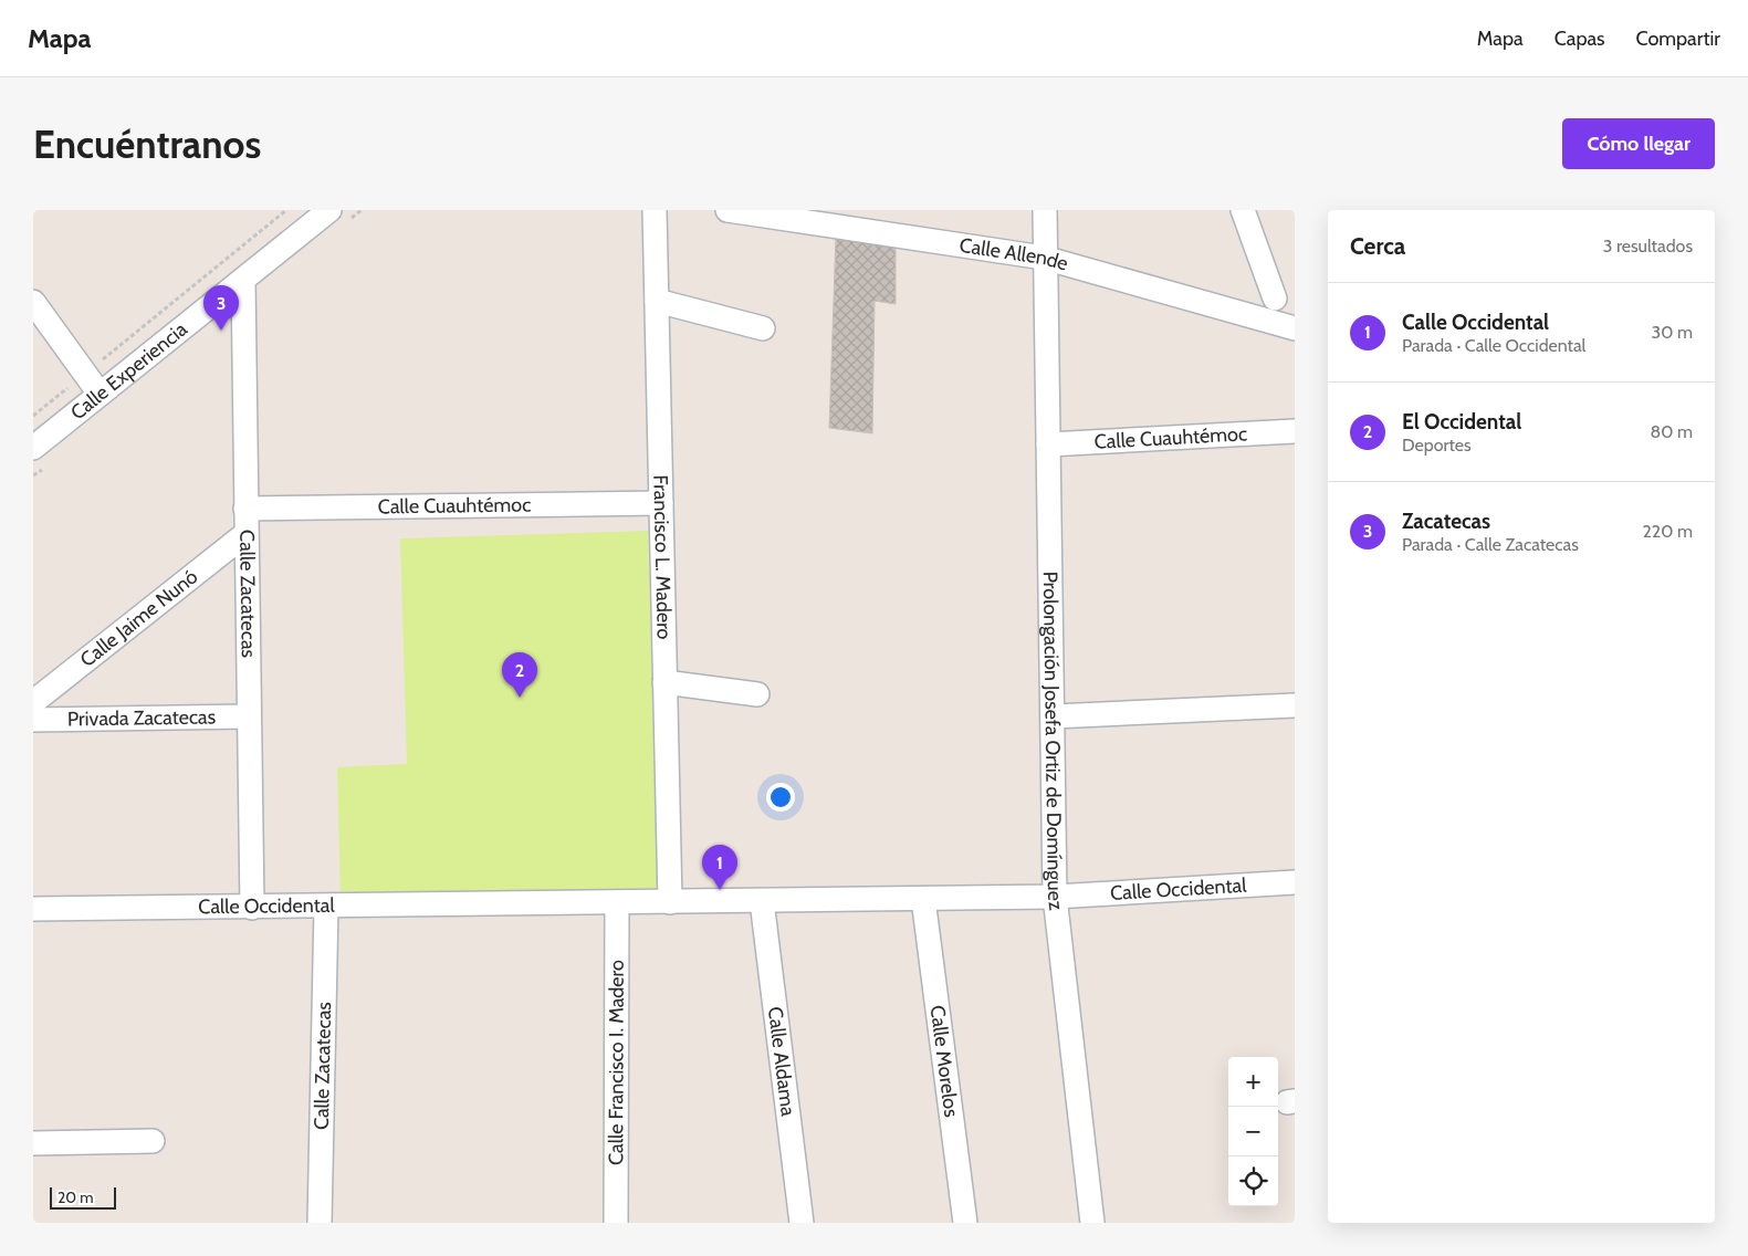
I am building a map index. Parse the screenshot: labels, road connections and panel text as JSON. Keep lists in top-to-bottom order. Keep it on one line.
{"streets":{"street":["Calle Allende","Calle Experiencia","Calle Cuauhtémoc","Francisco L. Madero","Calle Zacatecas","Calle Jaime Nunó","Privada Zacatecas","Prolongación Josefa Ortiz de Domínguez","Calle Occidental","Calle Morelos","Calle Francisco I. Madero","Calle Aldama"]},"crossings":[["Calle Allende","Prolongación Josefa Ortiz de Domínguez"],["Calle Experiencia","Calle Zacatecas"],["Calle Cuauhtémoc","Francisco L. Madero"],["Calle Cuauhtémoc","Calle Zacatecas"],["Calle Cuauhtémoc","Prolongación Josefa Ortiz de Domínguez"],["Francisco L. Madero","Calle Occidental"],["Calle Zacatecas","Calle Jaime Nunó"],["Calle Zacatecas","Privada Zacatecas"],["Calle Zacatecas","Calle Occidental"],["Prolongación Josefa Ortiz de Domínguez","Calle Occidental"],["Calle Occidental","Calle Morelos"],["Calle Occidental","Calle Francisco I. Madero"],["Calle Occidental","Calle Aldama"]],"scale_bar":"20 m","page":{"header":"Mapa","nav":["Mapa","Capas","Compartir"],"buttons":"Cómo llegar","title":"Encuéntranos","heading":["Cerca","3 resultados"],"list":[{"mark":"1","name":"Calle Occidental","note":"Parada · Calle Occidental","value":"30 m"},{"mark":"2","name":"El Occidental","note":"Deportes","value":"80 m"},{"mark":"3","name":"Zacatecas","note":"Parada · Calle Zacatecas","value":"220 m"}],"pins":["3","2","1"],"map_buttons":["+","−"],"scale":"20 m"}}
